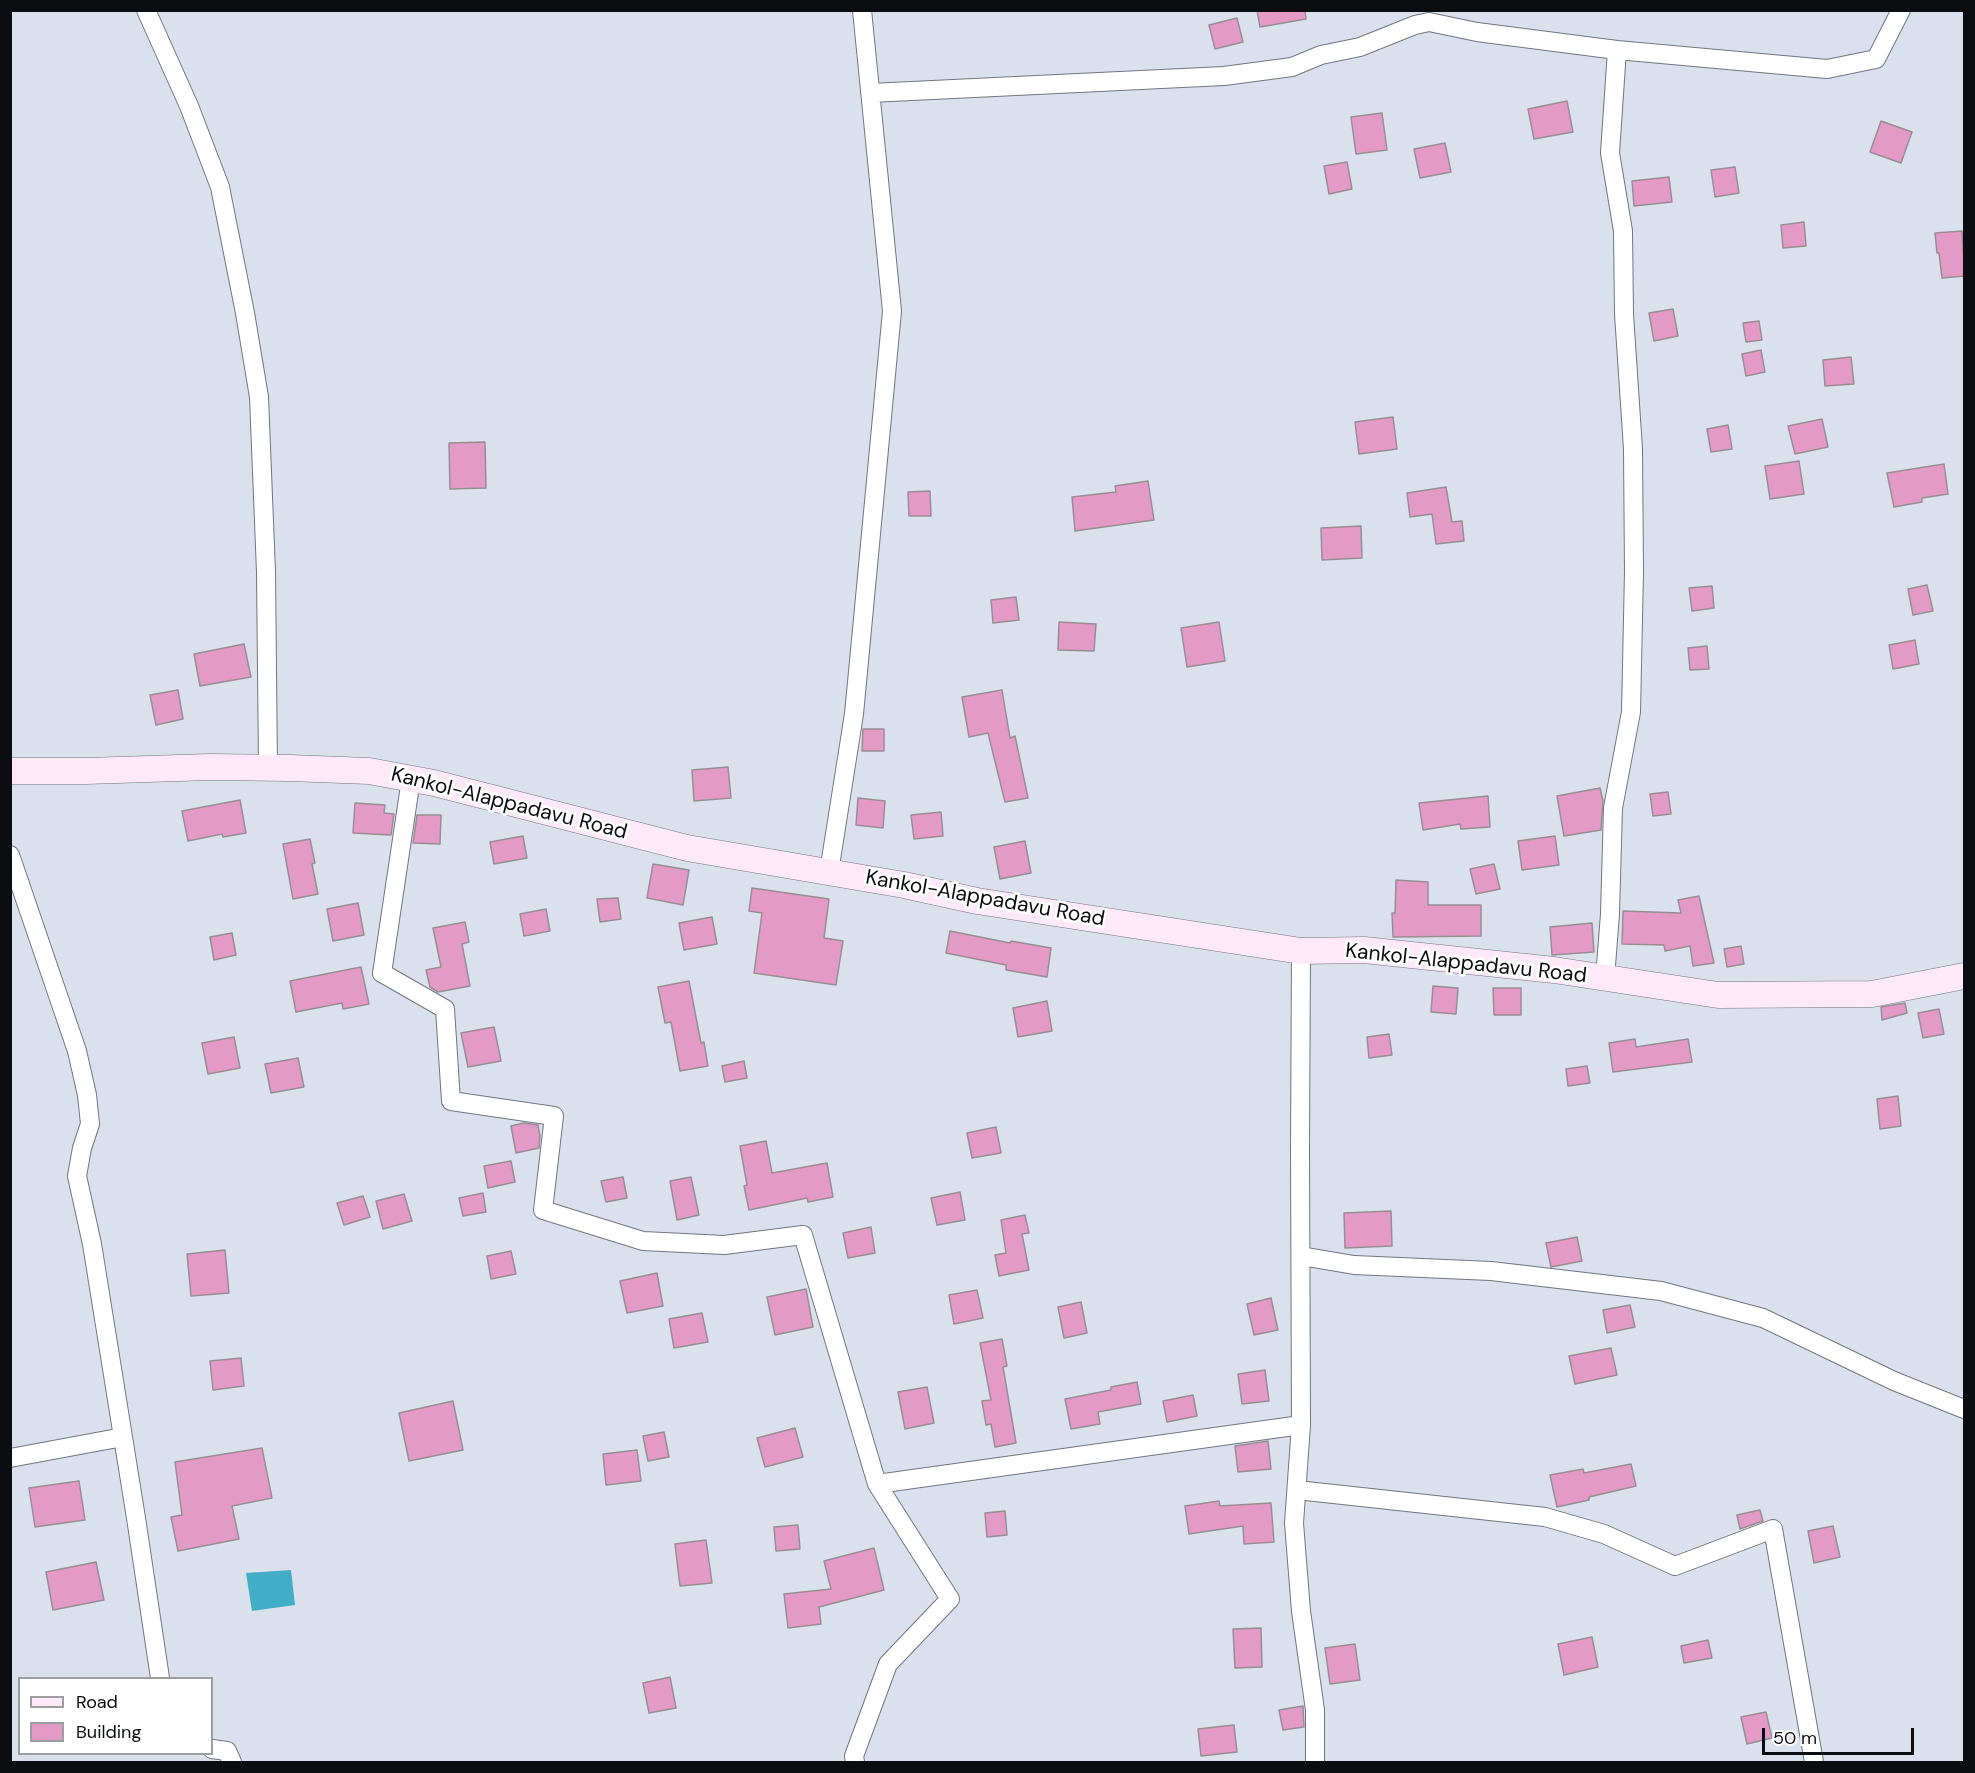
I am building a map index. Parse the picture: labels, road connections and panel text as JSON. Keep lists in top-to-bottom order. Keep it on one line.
{"streets":{"main road":["Kankol-Alappadavu Road"]},"legend":["Road","Building"],"scale_bar":"50 m"}
